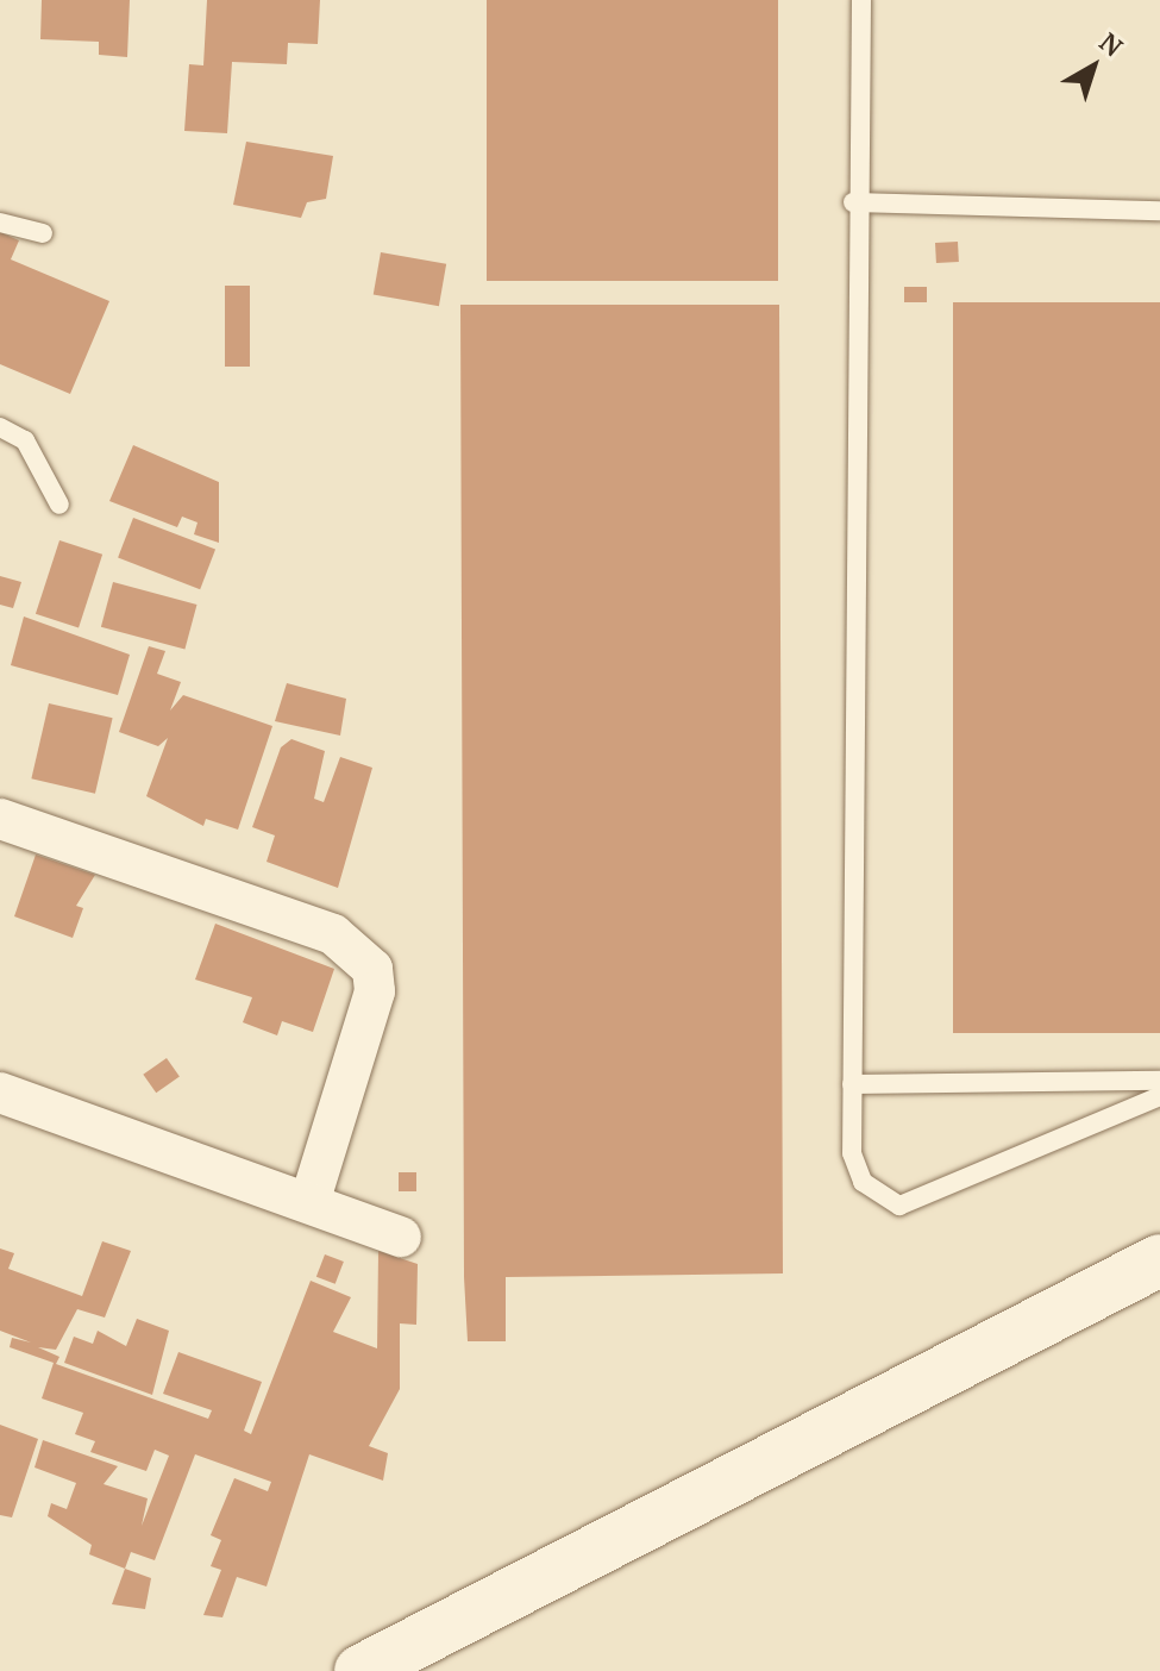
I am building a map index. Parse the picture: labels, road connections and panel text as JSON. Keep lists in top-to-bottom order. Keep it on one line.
{"north":"top right"}
